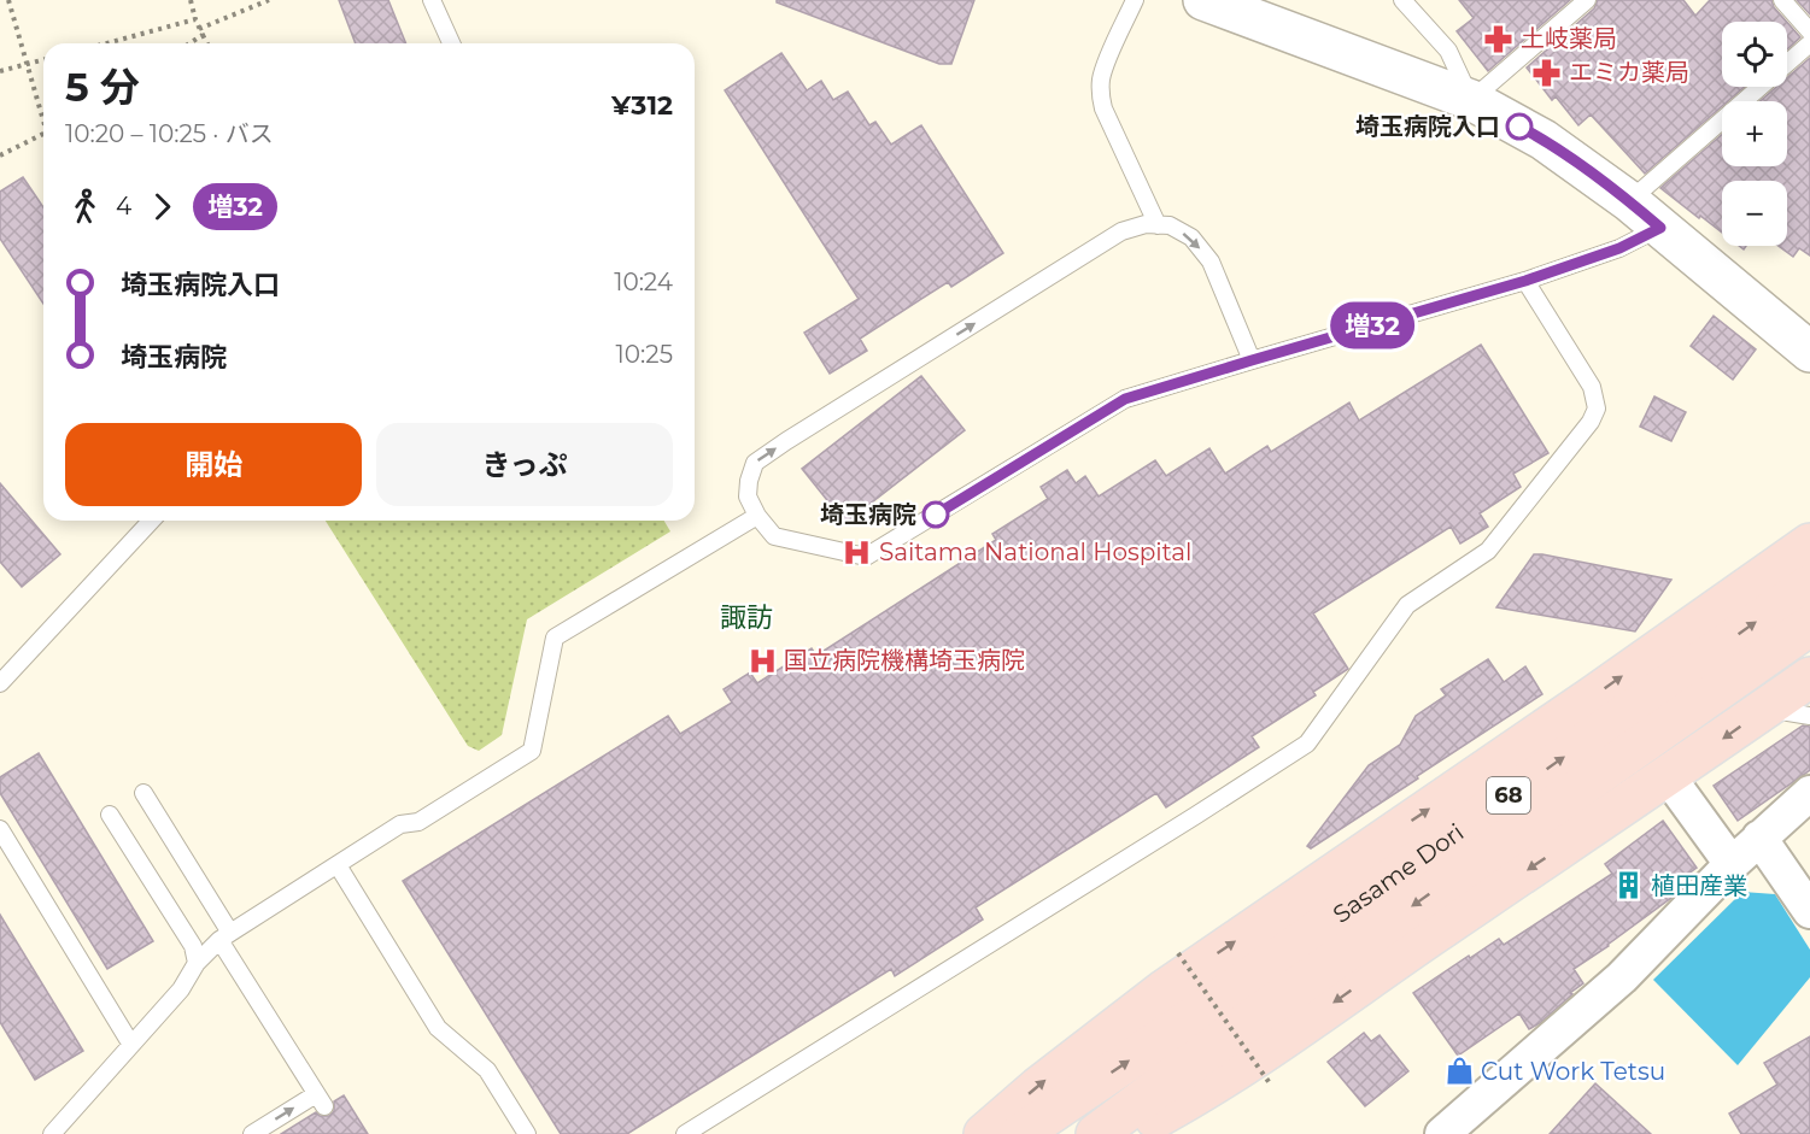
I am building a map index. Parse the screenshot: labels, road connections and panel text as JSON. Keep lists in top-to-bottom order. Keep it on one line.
{"streets":{"main road":["68","Sasame Dori"]},"districts":["諏訪"],"places":{"pharmacy":["土岐薬局","エミカ薬局"],"other":["埼玉病院入口","埼玉病院"],"hospital":["Saitama National Hospital","国立病院機構埼玉病院"],"building":["植田産業"],"shop":["Cut Work Tetsu"]},"lines":["bus line 増32"],"page":{"on_map":"増32","map_buttons":["+","−"],"heading":["5 分","10:20 – 10:25 · バス","¥312"],"legs":["4","増32"],"list":[{"name":"埼玉病院入口","value":"10:24"},{"name":"埼玉病院","value":"10:25"}],"buttons":["開始","きっぷ"]}}
